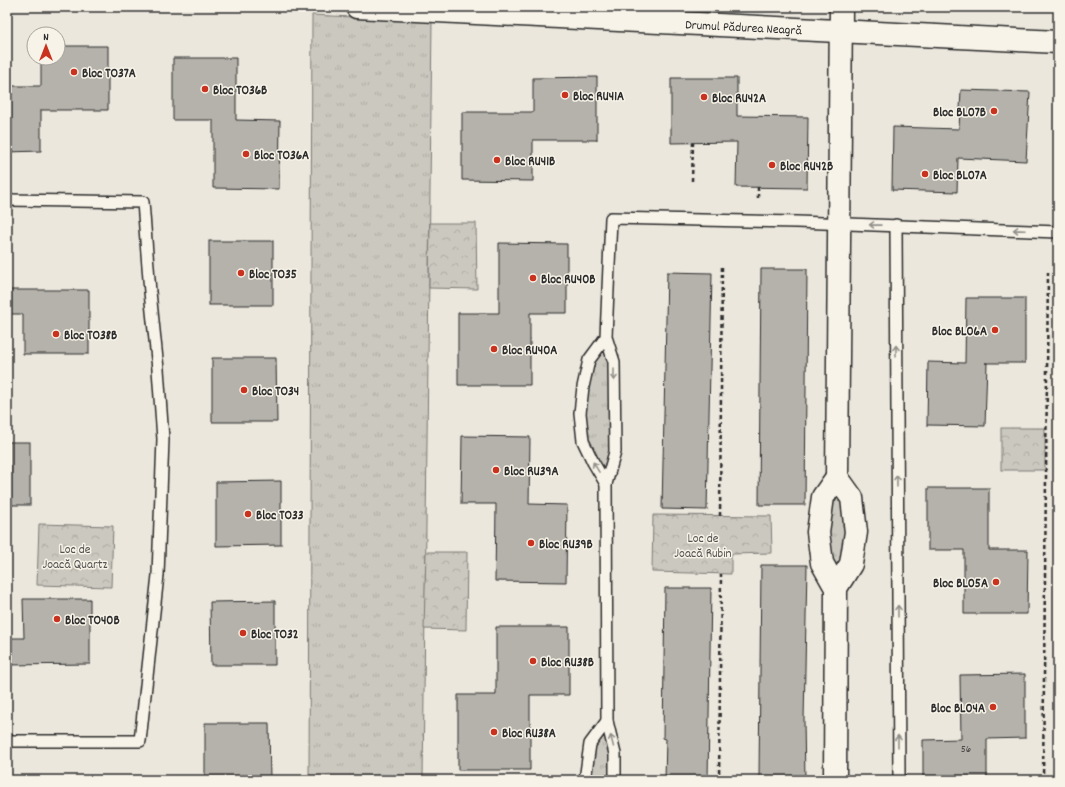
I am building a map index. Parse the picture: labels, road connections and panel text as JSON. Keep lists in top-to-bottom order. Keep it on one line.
{"streets":{"street":["Drumul Pădurea Neagră"]},"parks":["Loc de Joacă Rubin","Loc de Joacă Quartz"],"places":["Bloc TO37A","Bloc TO36B","Bloc RU41A","Bloc RU42A","Bloc BL07B","Bloc TO36A","Bloc RU41B","Bloc RU42B","Bloc BL07A","Bloc TO35","Bloc RU40B","Bloc BL06A","Bloc TO38B","Bloc RU40A","Bloc TO34","Bloc RU39A","Bloc TO33","Bloc RU39B","Bloc BL05A","Bloc TO40B","Bloc TO32","Bloc RU38B","Bloc BL04A","Bloc RU38A"],"house_numbers":["56"],"north":"top"}
